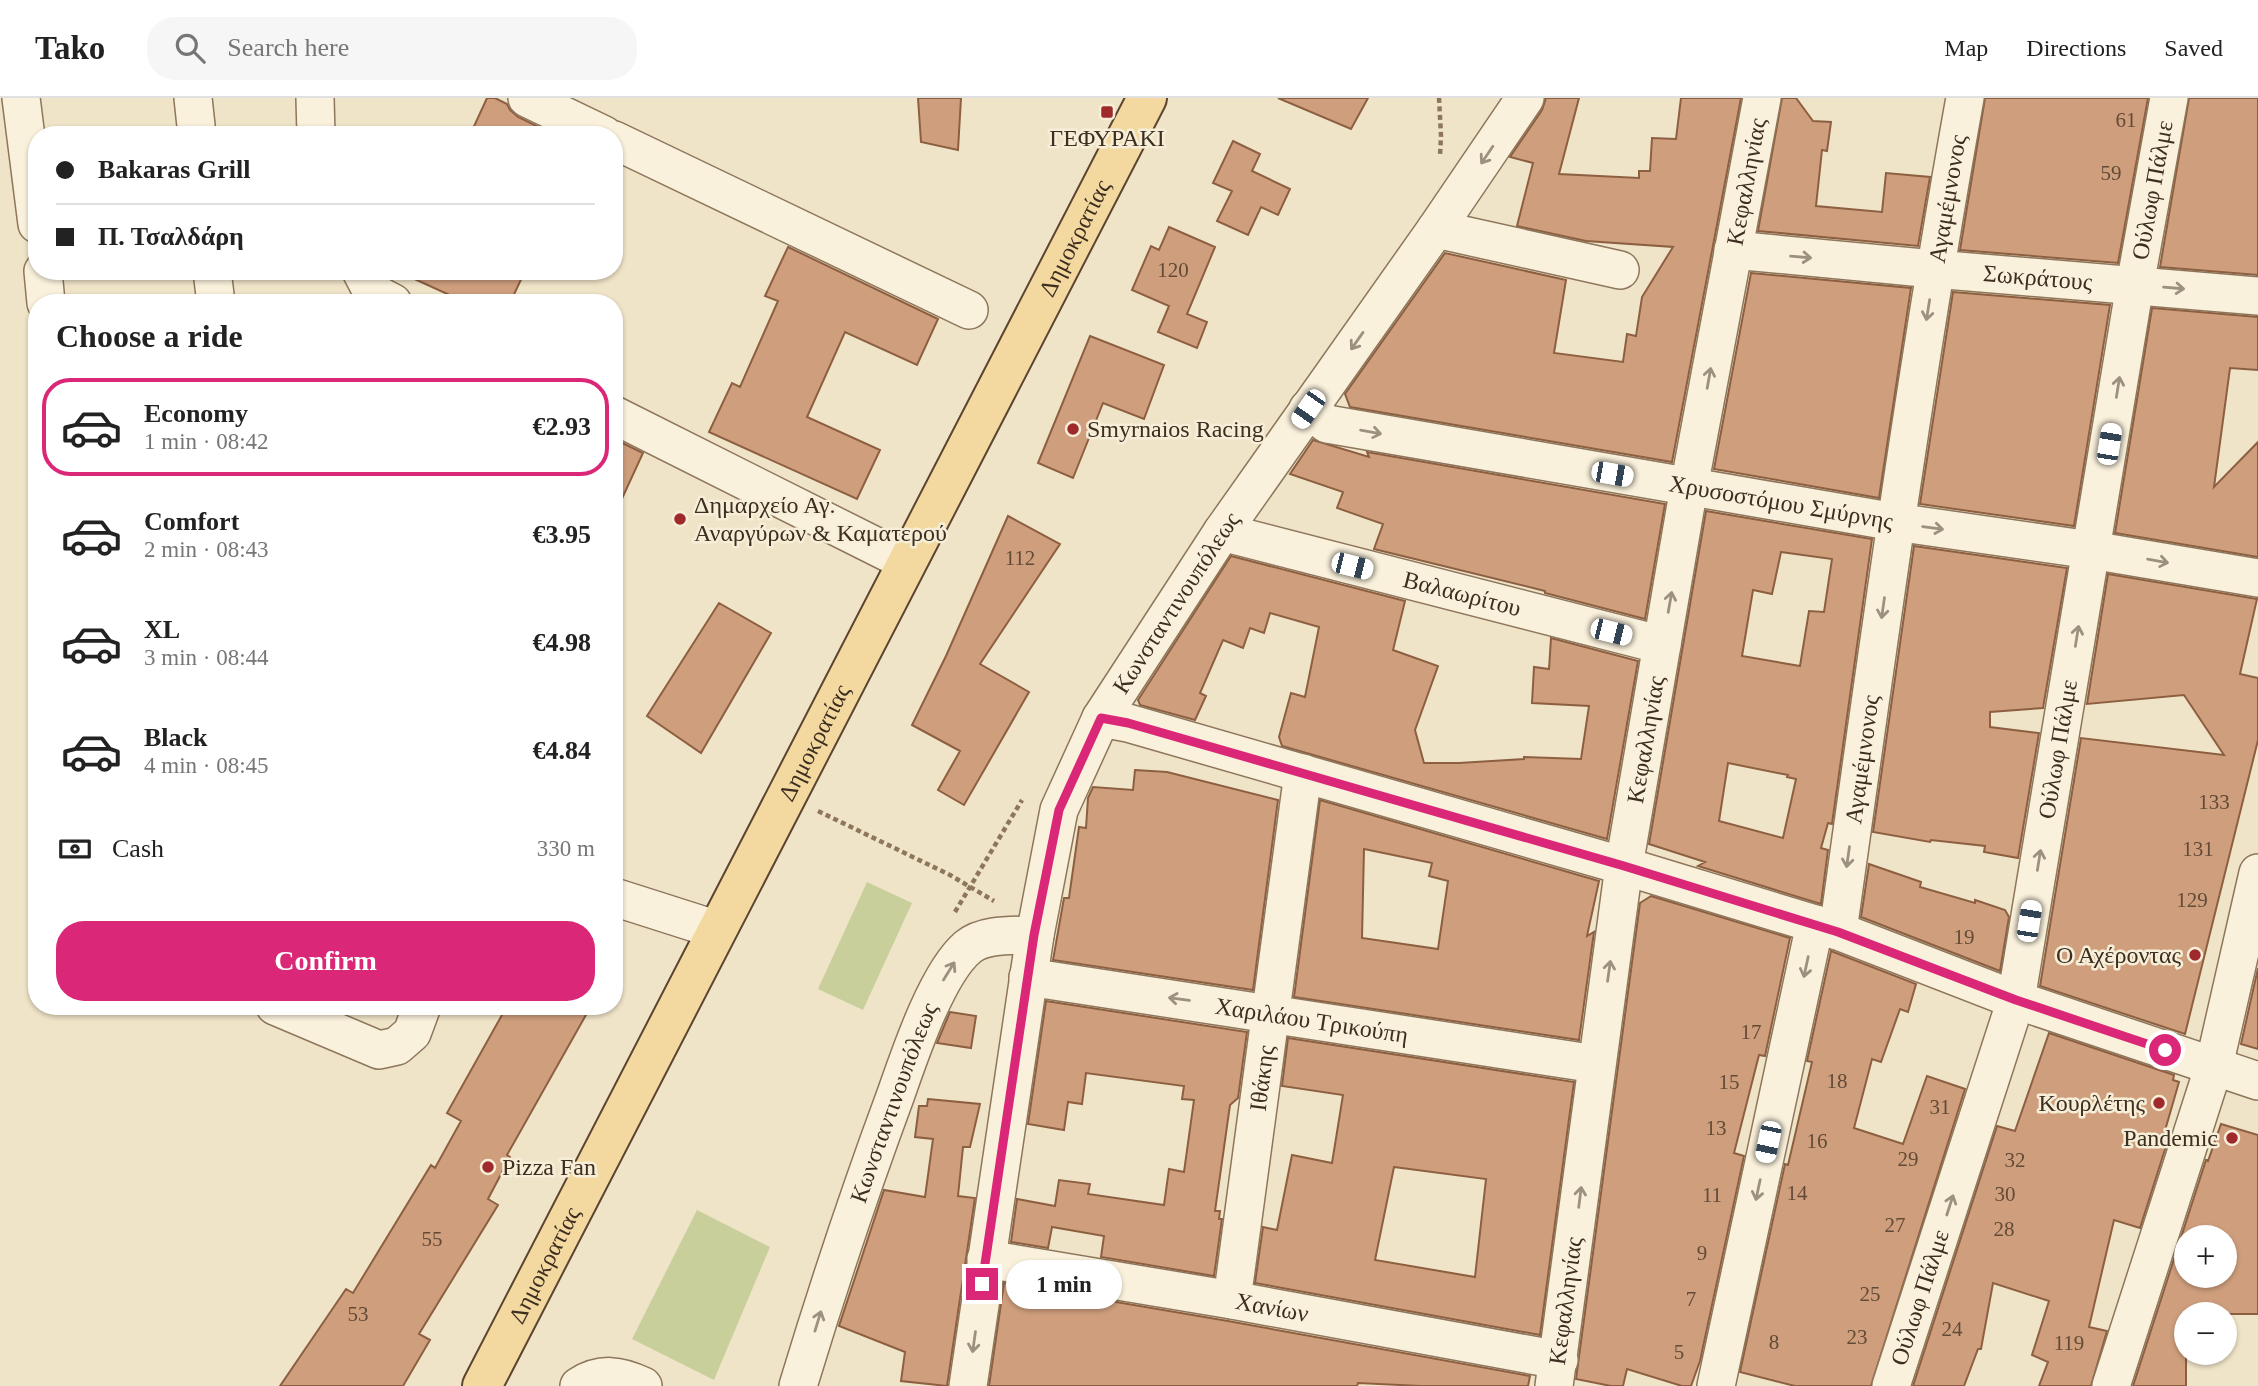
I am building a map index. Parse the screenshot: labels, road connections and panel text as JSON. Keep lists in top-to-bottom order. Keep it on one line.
{"streets":{"main road":["Δημοκρατίας"],"street":["Κεφαλληνίας","Ούλωφ Πάλμε","Αγαμέμνονος","Σωκράτους","Χρυσοστόμου Σμύρνης","Βαλαωρίτου","Κωνσταντινουπόλεως","Χαριλάου Τρικούπη","Ιθάκης","Χανίων"]},"crossings":[["Κεφαλληνίας","Σωκράτους"],["Κεφαλληνίας","Χρυσοστόμου Σμύρνης"],["Κεφαλληνίας","Βαλαωρίτου"],["Κεφαλληνίας","Χαριλάου Τρικούπη"],["Κεφαλληνίας","Χανίων"],["Ούλωφ Πάλμε","Σωκράτους"],["Ούλωφ Πάλμε","Χρυσοστόμου Σμύρνης"],["Αγαμέμνονος","Σωκράτους"],["Αγαμέμνονος","Χρυσοστόμου Σμύρνης"],["Χρυσοστόμου Σμύρνης","Κωνσταντινουπόλεως"],["Βαλαωρίτου","Κωνσταντινουπόλεως"],["Χαριλάου Τρικούπη","Ιθάκης"],["Ιθάκης","Χανίων"]],"one_way":["Αγαμέμνονος","Σωκράτους","Χρυσοστόμου Σμύρνης"],"places":{"transit":["ΓΕΦΥΡΑΚΙ"],"other":["Smyrnaios Racing","Δημαρχείο Αγ. Αναργύρων & Καματερού","Ο Αχέροντας","Κουρλέτης","Pandemic","Pizza Fan"]},"house_numbers":["61","59","120","112","133","131","129","19","17","18","15","31","13","16","29","32","14","30","11","27","28","55","9","25","7","53","24","23","8","119","5"],"page":{"header":"Tako","search":"Search here","nav":["Map","Directions","Saved"],"banner":["Bakaras Grill","Π. Τσαλδάρη"],"heading":"Choose a ride","list":[{"name":"Economy","note":"1 min · 08:42","value":"€2.93"},{"name":"Comfort","note":"2 min · 08:43","value":"€3.95"},{"name":"XL","note":"3 min · 08:44","value":"€4.98"},{"name":"Black","note":"4 min · 08:45","value":"€4.84"}],"pay":["Cash","330 m"],"buttons":"Confirm","map_buttons":["+","−"],"bubble":"1 min"}}
